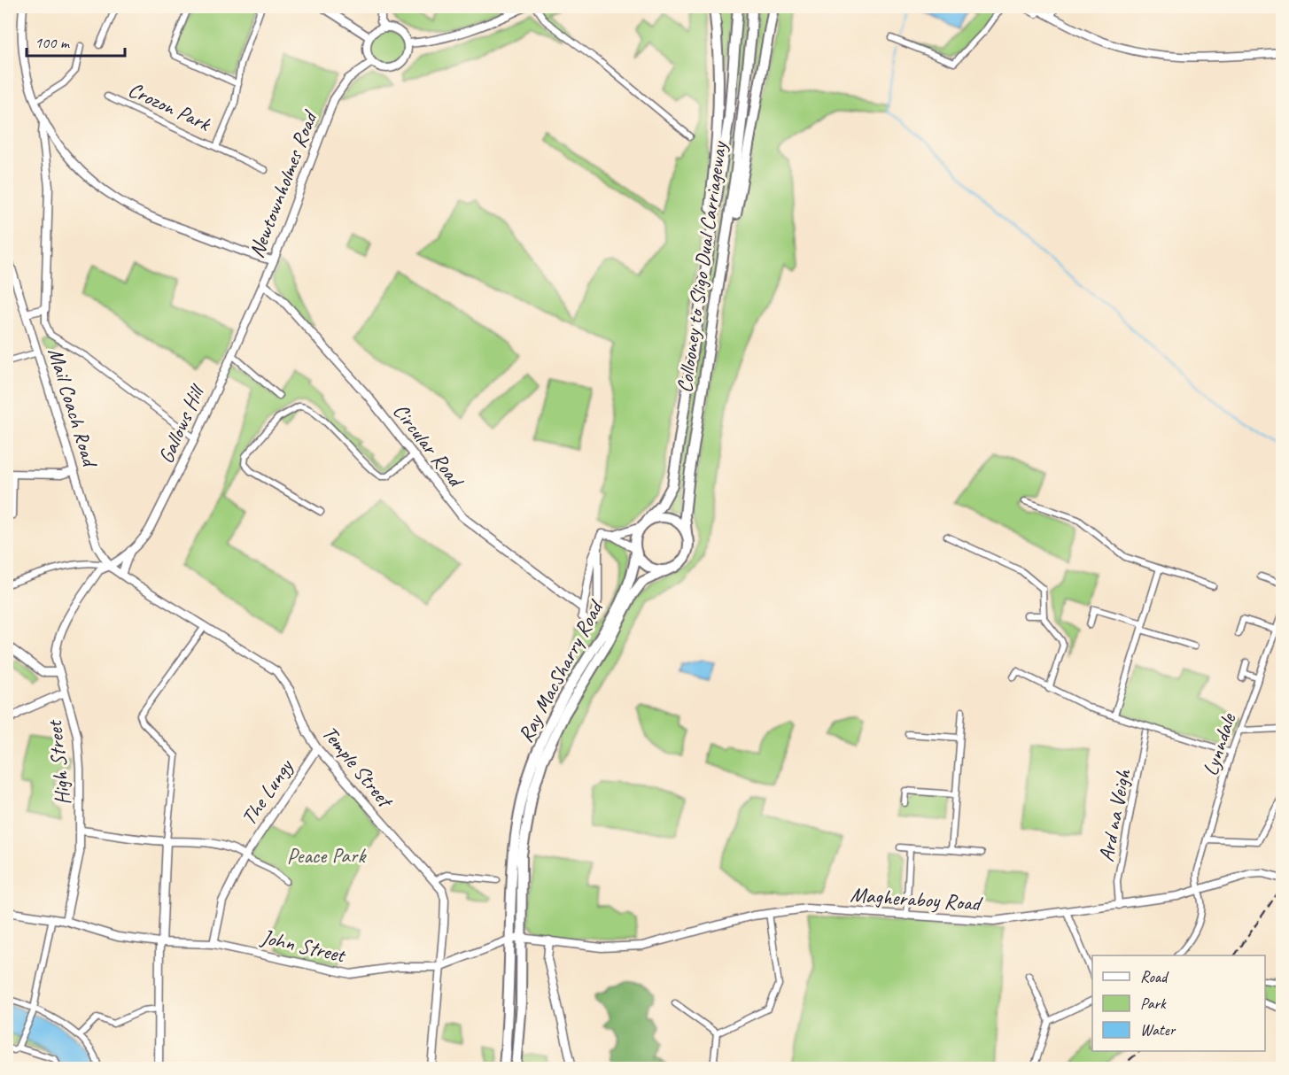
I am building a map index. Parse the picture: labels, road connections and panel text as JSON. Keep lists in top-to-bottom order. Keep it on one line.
{"streets":{"highway":["Collooney to Sligo Dual Carriageway","Ray MacSharry Road"],"street":["Crozon Park","Newtownholmes Road","Mail Coach Road","Gallows Hill","Circular Road","Lynndale","High Street","Temple Street","The Lungy","Ard na Veigh","Magheraboy Road","John Street"]},"crossings":[["Newtownholmes Road","Gallows Hill"],["Newtownholmes Road","Circular Road"],["Collooney to Sligo Dual Carriageway","Ray MacSharry Road"],["Mail Coach Road","Gallows Hill"],["Mail Coach Road","Temple Street"],["Gallows Hill","Circular Road"],["Gallows Hill","High Street"],["Gallows Hill","Temple Street"],["Ray MacSharry Road","Magheraboy Road"],["Lynndale","Magheraboy Road"],["High Street","John Street"],["Temple Street","The Lungy"],["Temple Street","Magheraboy Road"],["Temple Street","John Street"],["The Lungy","John Street"],["Ard na Veigh","Magheraboy Road"],["Magheraboy Road","John Street"]],"parks":["Peace Park"],"legend":["Road","Park","Water"],"scale_bar":"100 m"}
